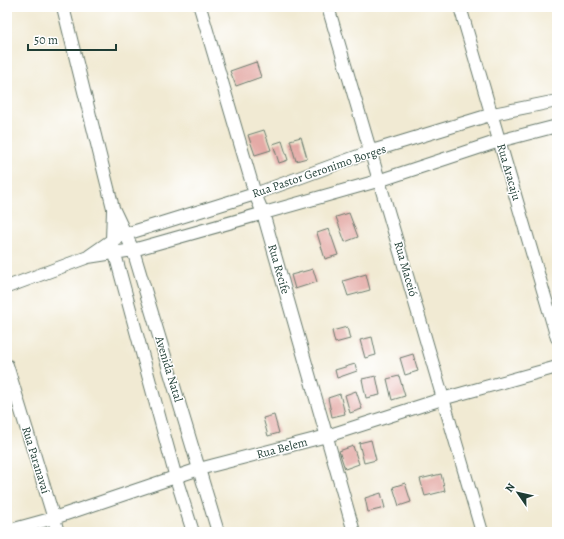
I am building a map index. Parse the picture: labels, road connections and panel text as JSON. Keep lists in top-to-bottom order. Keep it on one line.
{"streets":{"street":["Rua Pastor Geronimo Borges","Rua Aracaju","Rua Recife","Rua Maceió","Avenida Natal","Rua Belem","Rua Paranavaí"]},"crossings":[["Rua Pastor Geronimo Borges","Rua Aracaju"],["Rua Pastor Geronimo Borges","Rua Recife"],["Rua Pastor Geronimo Borges","Rua Maceió"],["Rua Pastor Geronimo Borges","Avenida Natal"],["Rua Recife","Rua Belem"],["Rua Maceió","Rua Belem"],["Avenida Natal","Rua Belem"],["Rua Belem","Rua Paranavaí"]],"scale_bar":"50 m","north":"top left"}
